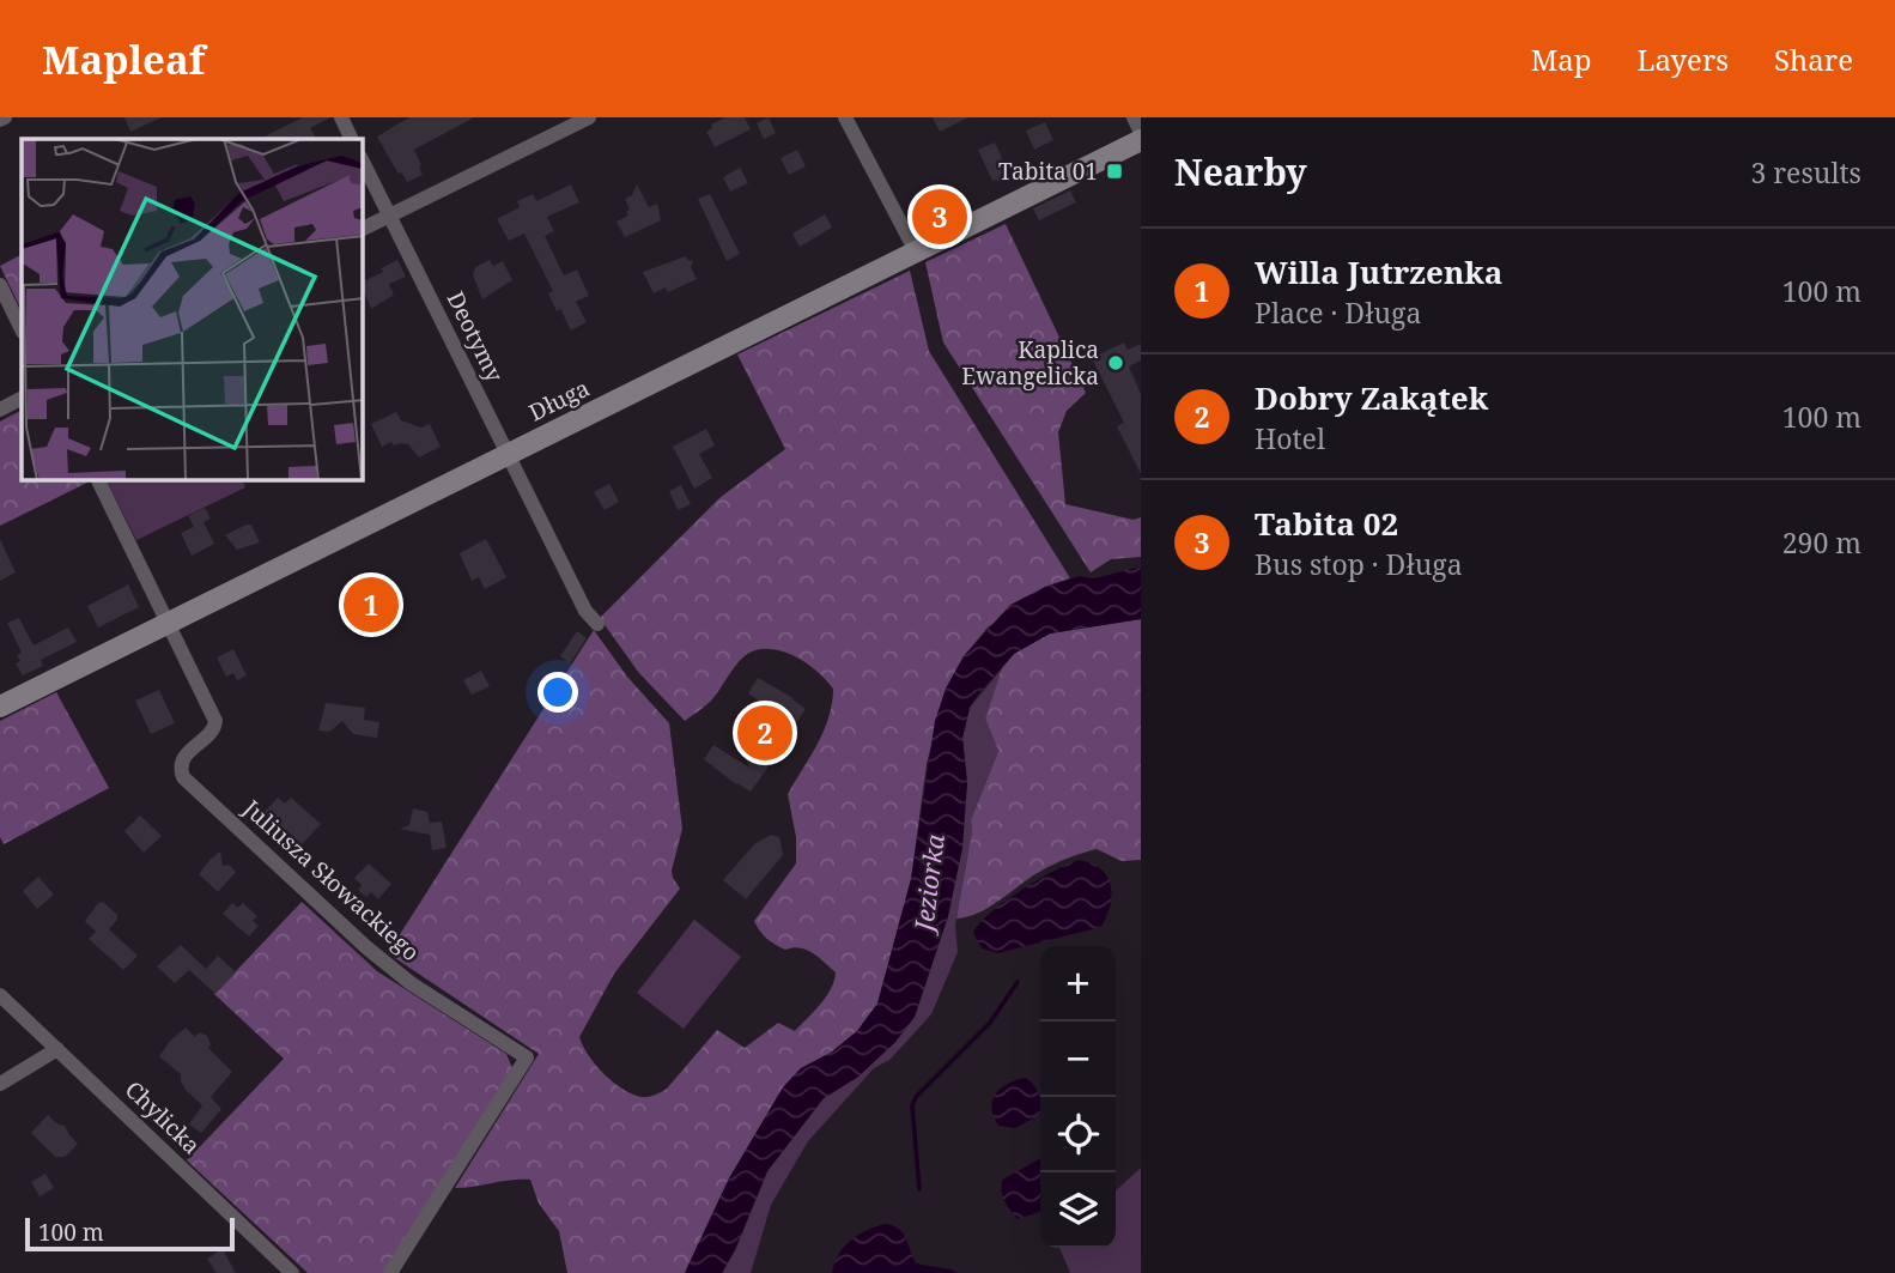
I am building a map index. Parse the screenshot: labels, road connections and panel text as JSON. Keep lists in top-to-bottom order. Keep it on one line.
{"streets":{"street":["Deotymy","Długa","Juliusza Słowackiego","Chylicka"]},"crossings":[["Deotymy","Długa"],["Długa","Juliusza Słowackiego"]],"water":["Jeziorka"],"places":{"transit":["Tabita 01"],"other":["Kaplica Ewangelicka"]},"scale_bar":"100 m","page":{"header":"Mapleaf","nav":["Map","Layers","Share"],"heading":["Nearby","3 results"],"pins":["3","1","2"],"list":[{"mark":"1","name":"Willa Jutrzenka","note":"Place · Długa","value":"100 m"},{"mark":"2","name":"Dobry Zakątek","note":"Hotel","value":"100 m"},{"mark":"3","name":"Tabita 02","note":"Bus stop · Długa","value":"290 m"}],"map_buttons":["+","−"],"scale":"100 m"}}
